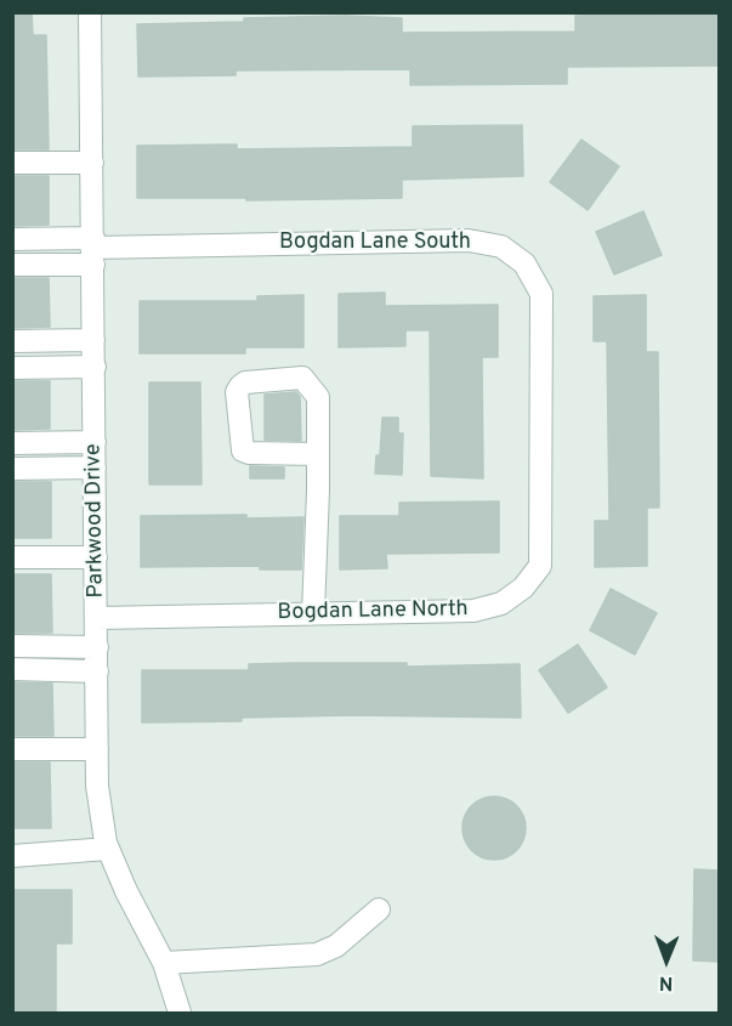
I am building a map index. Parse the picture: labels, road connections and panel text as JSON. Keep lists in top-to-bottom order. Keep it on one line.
{"streets":{"street":["Bogdan Lane South","Parkwood Drive","Bogdan Lane North"]},"crossings":[["Bogdan Lane South","Parkwood Drive"],["Bogdan Lane South","Bogdan Lane North"],["Parkwood Drive","Bogdan Lane North"]],"north":"bottom"}
